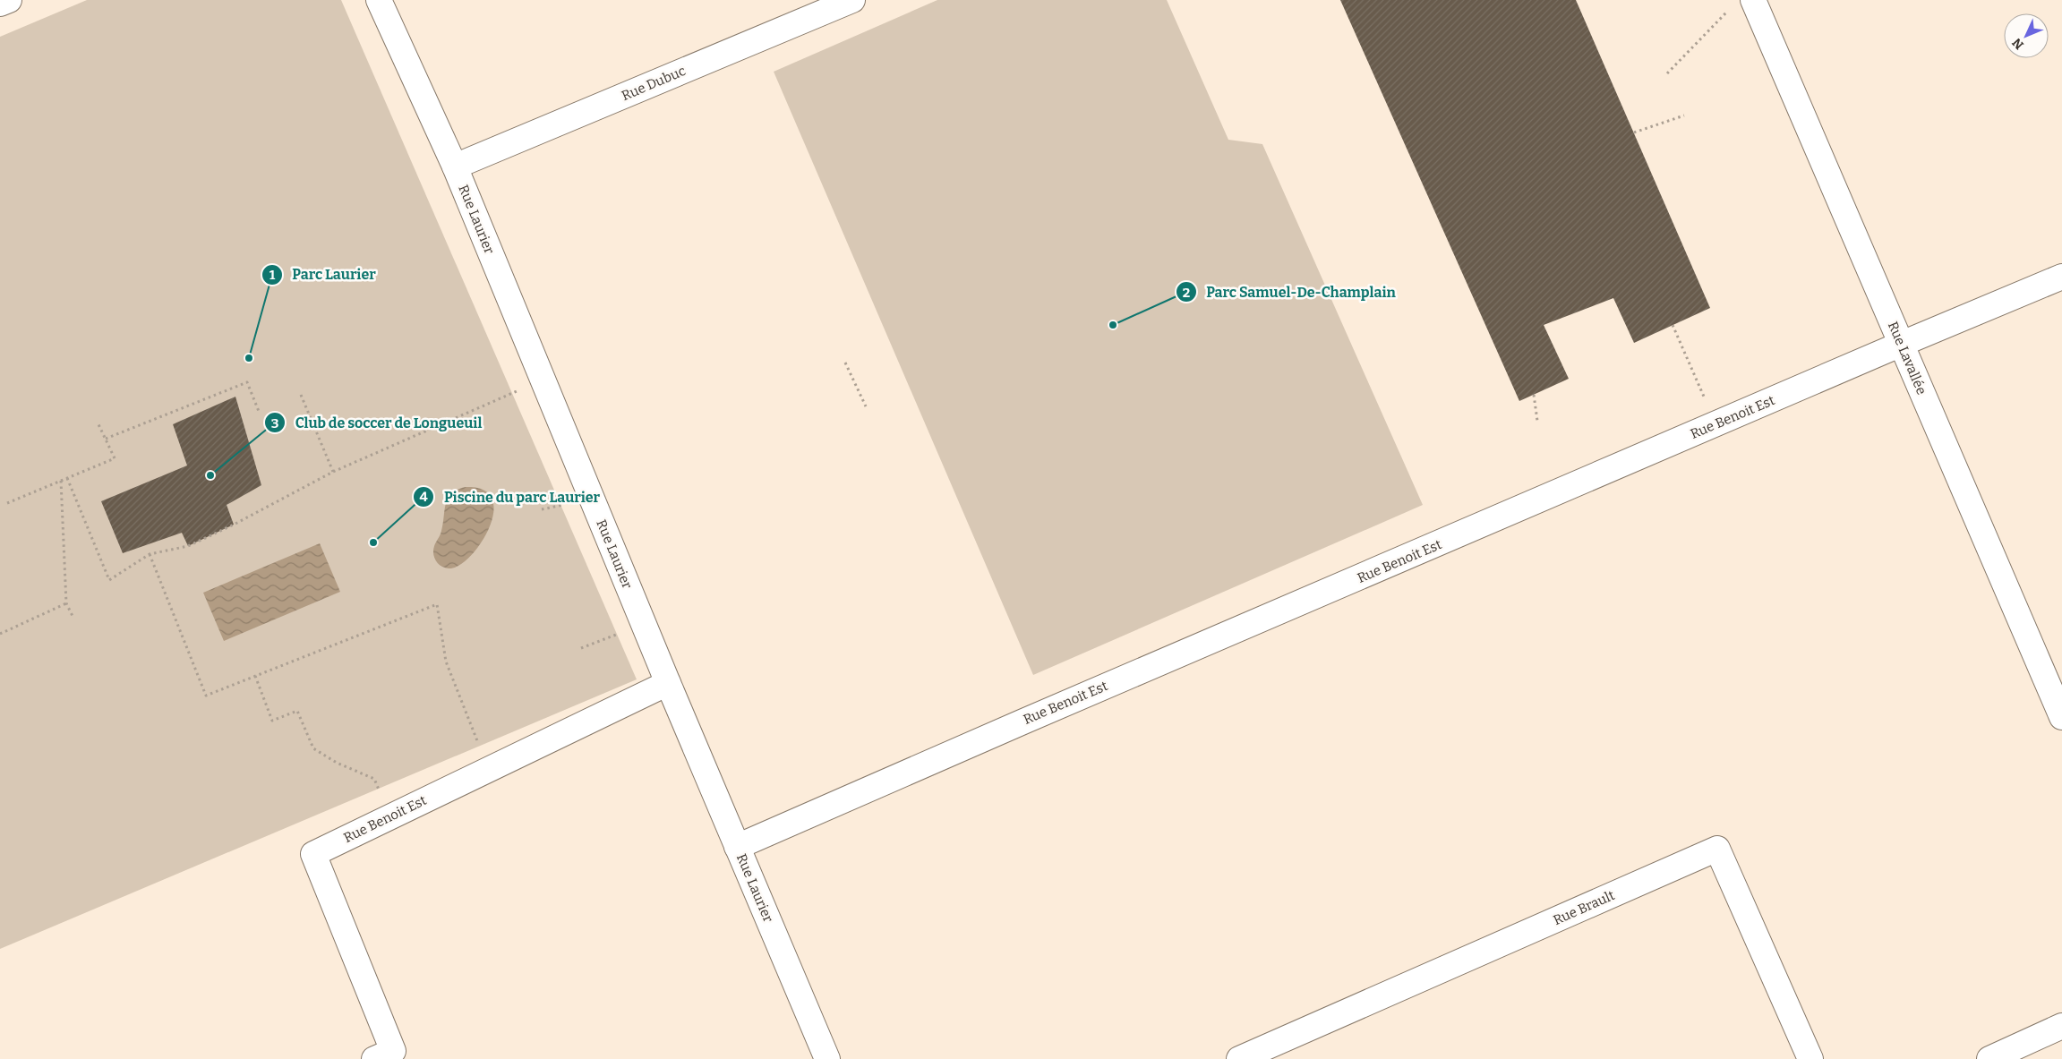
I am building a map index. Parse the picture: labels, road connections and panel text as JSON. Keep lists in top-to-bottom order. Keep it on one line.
{"streets":{"street":["Rue Dubuc","Rue Laurier","Rue Lavallée","Rue Benoit Est","Rue Brault"]},"crossings":[["Rue Dubuc","Rue Laurier"],["Rue Laurier","Rue Benoit Est"],["Rue Lavallée","Rue Benoit Est"]],"places":["Parc Samuel-De-Champlain","Parc Laurier","Club de soccer de Longueuil","Piscine du parc Laurier"],"north":"bottom left"}
